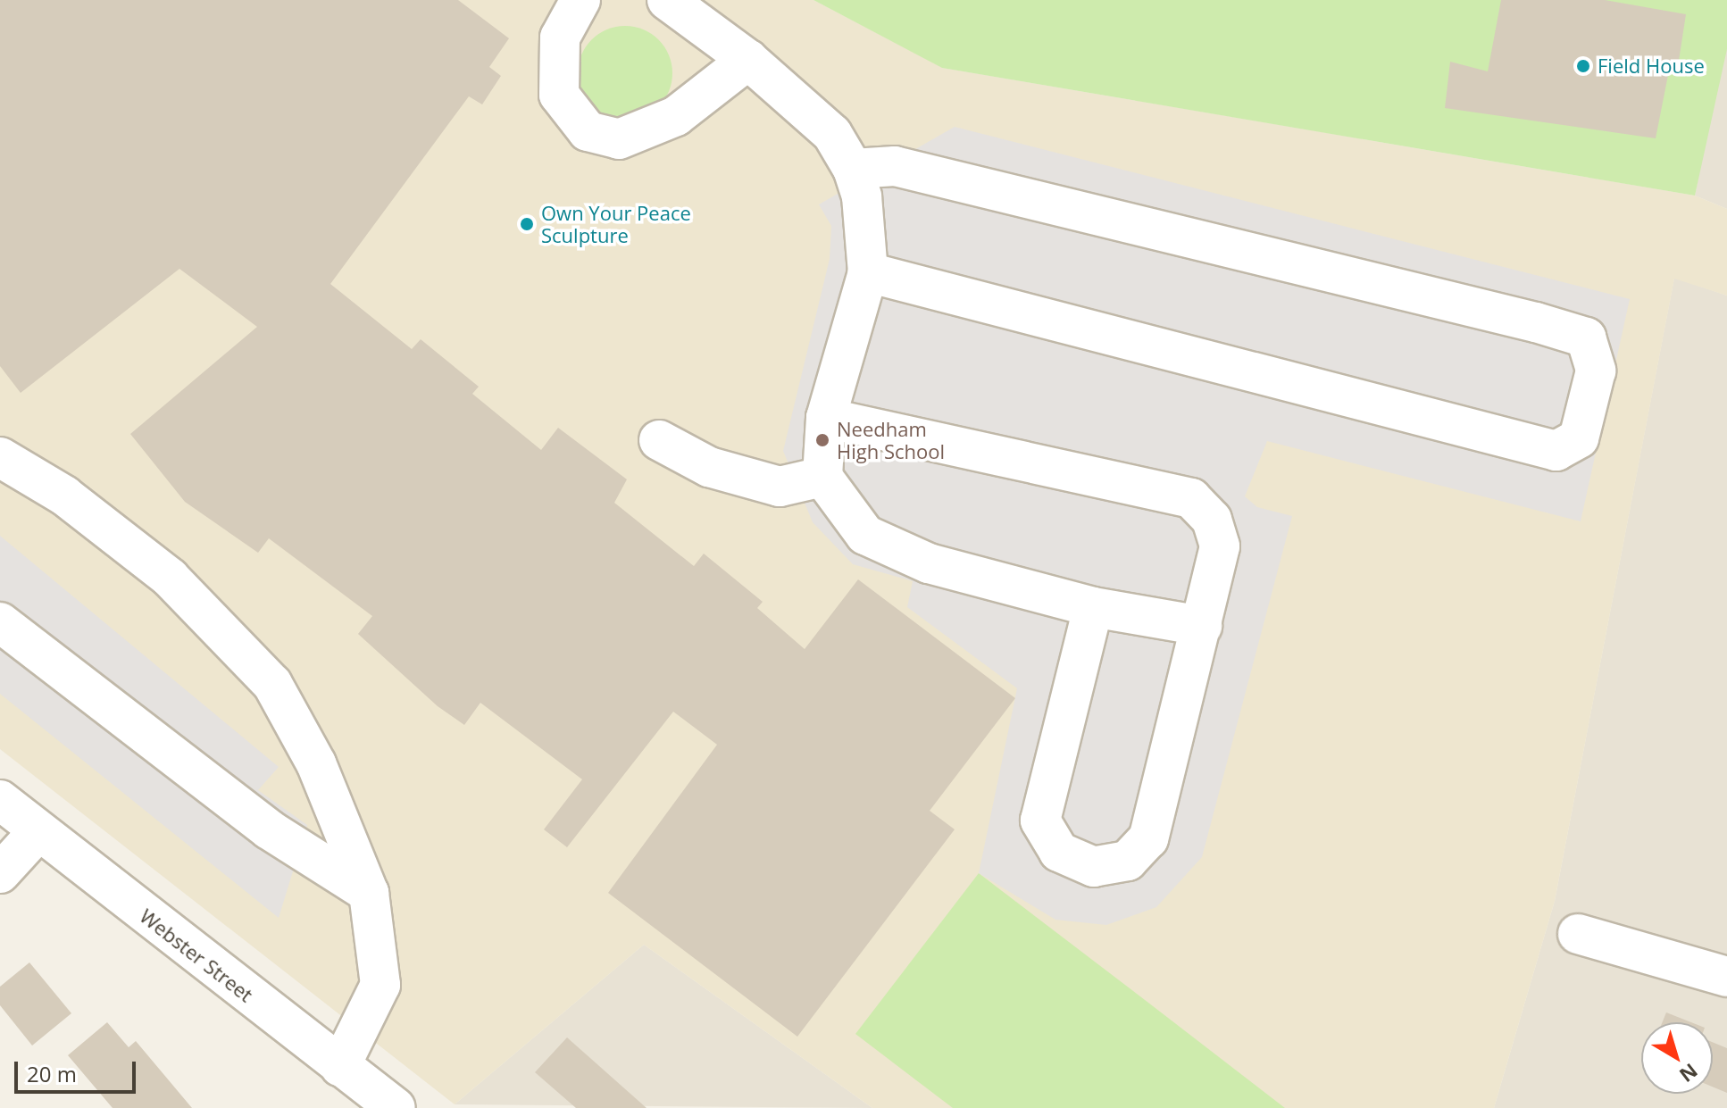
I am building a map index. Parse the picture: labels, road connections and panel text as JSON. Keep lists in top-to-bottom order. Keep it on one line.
{"streets":{"street":["Webster Street"]},"places":["Field House","Own Your Peace Sculpture","Needham High School"],"scale_bar":"20 m","north":"bottom right"}
